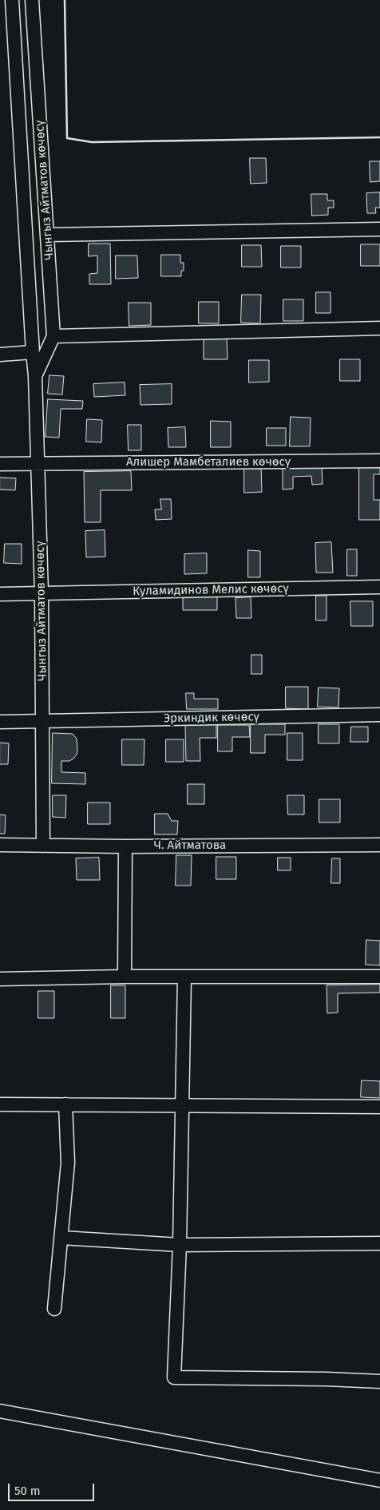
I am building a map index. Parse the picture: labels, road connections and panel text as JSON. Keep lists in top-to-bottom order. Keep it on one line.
{"streets":{"street":["Чынгыз Айтматов көчөсү","Алишер Мамбеталиев көчөсү","Куламидинов Мелис көчөсү","Эркиндик көчөсү","Ч. Айтматова"]},"crossings":[["Чынгыз Айтматов көчөсү","Алишер Мамбеталиев көчөсү"],["Чынгыз Айтматов көчөсү","Куламидинов Мелис көчөсү"],["Чынгыз Айтматов көчөсү","Эркиндик көчөсү"],["Чынгыз Айтматов көчөсү","Ч. Айтматова"]],"scale_bar":"50 m"}
